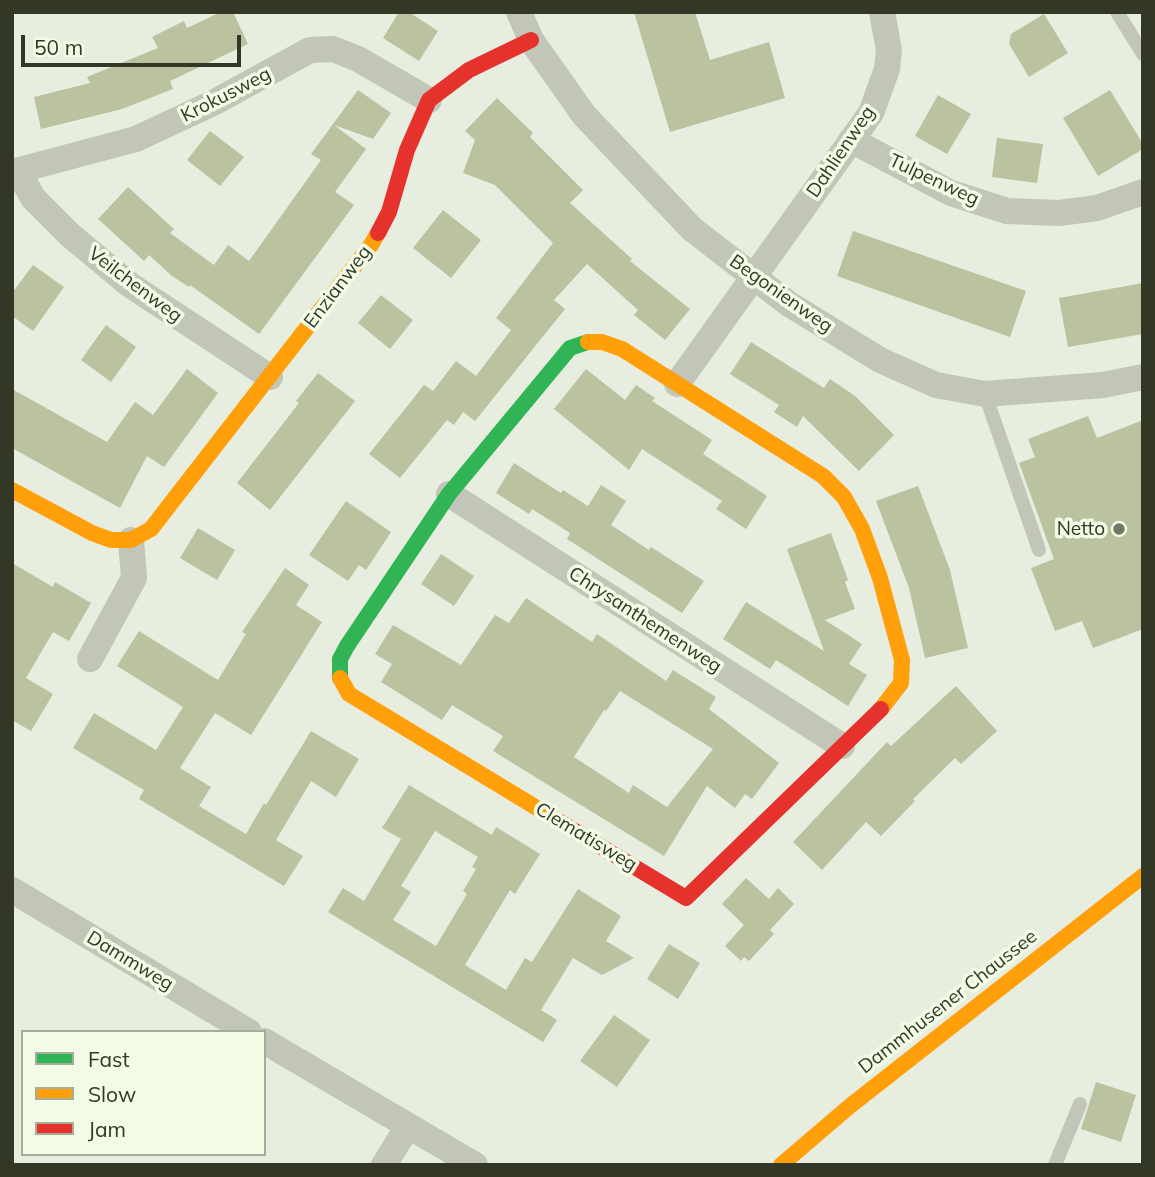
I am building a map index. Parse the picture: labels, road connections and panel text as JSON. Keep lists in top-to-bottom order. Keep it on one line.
{"streets":{"street":["Krokusweg","Dahlienweg","Tulpenweg","Veilchenweg","Enzianweg","Begonienweg","Chrysanthemenweg","Clematisweg","Dammweg","Dammhusener Chaussee"]},"crossings":[["Krokusweg","Veilchenweg"],["Krokusweg","Enzianweg"],["Dahlienweg","Tulpenweg"],["Dahlienweg","Begonienweg"],["Veilchenweg","Enzianweg"],["Chrysanthemenweg","Clematisweg"]],"places":["Netto"],"legend":["Fast","Slow","Jam"],"scale_bar":"50 m"}
